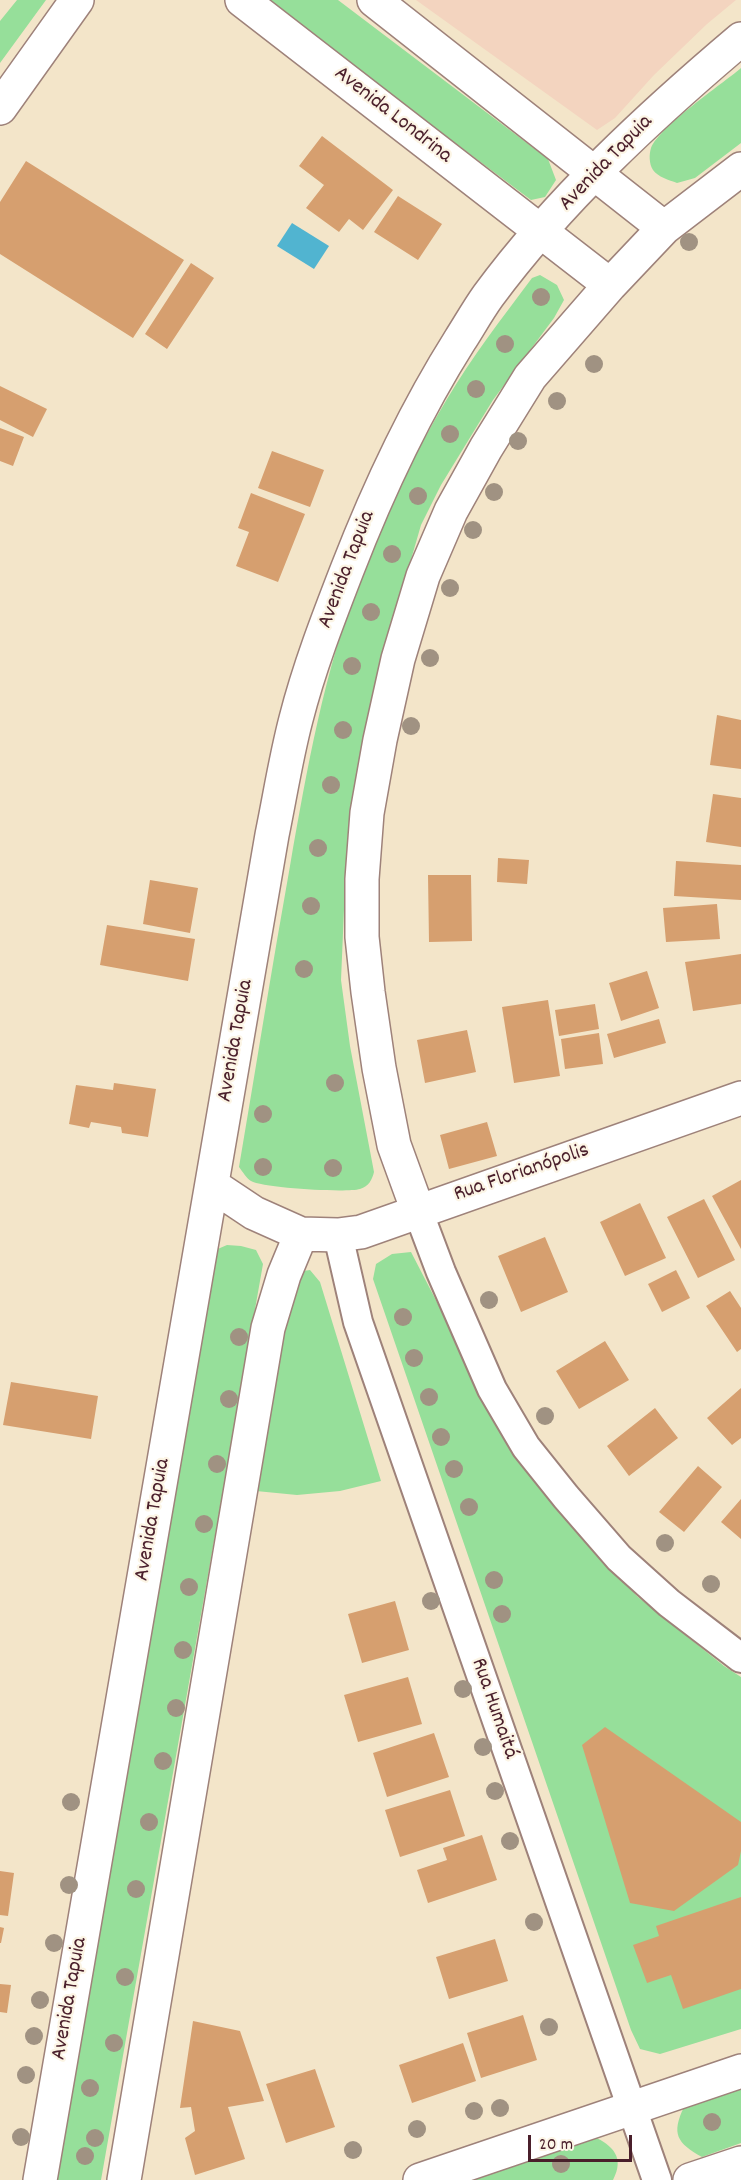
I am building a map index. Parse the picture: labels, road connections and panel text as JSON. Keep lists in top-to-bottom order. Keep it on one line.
{"streets":{"street":["Avenida Londrina","Avenida Tapuia","Rua Florianópolis","Rua Humaitá"]},"crossings":[["Avenida Londrina","Avenida Tapuia"],["Rua Florianópolis","Rua Humaitá"]],"scale_bar":"20 m"}
